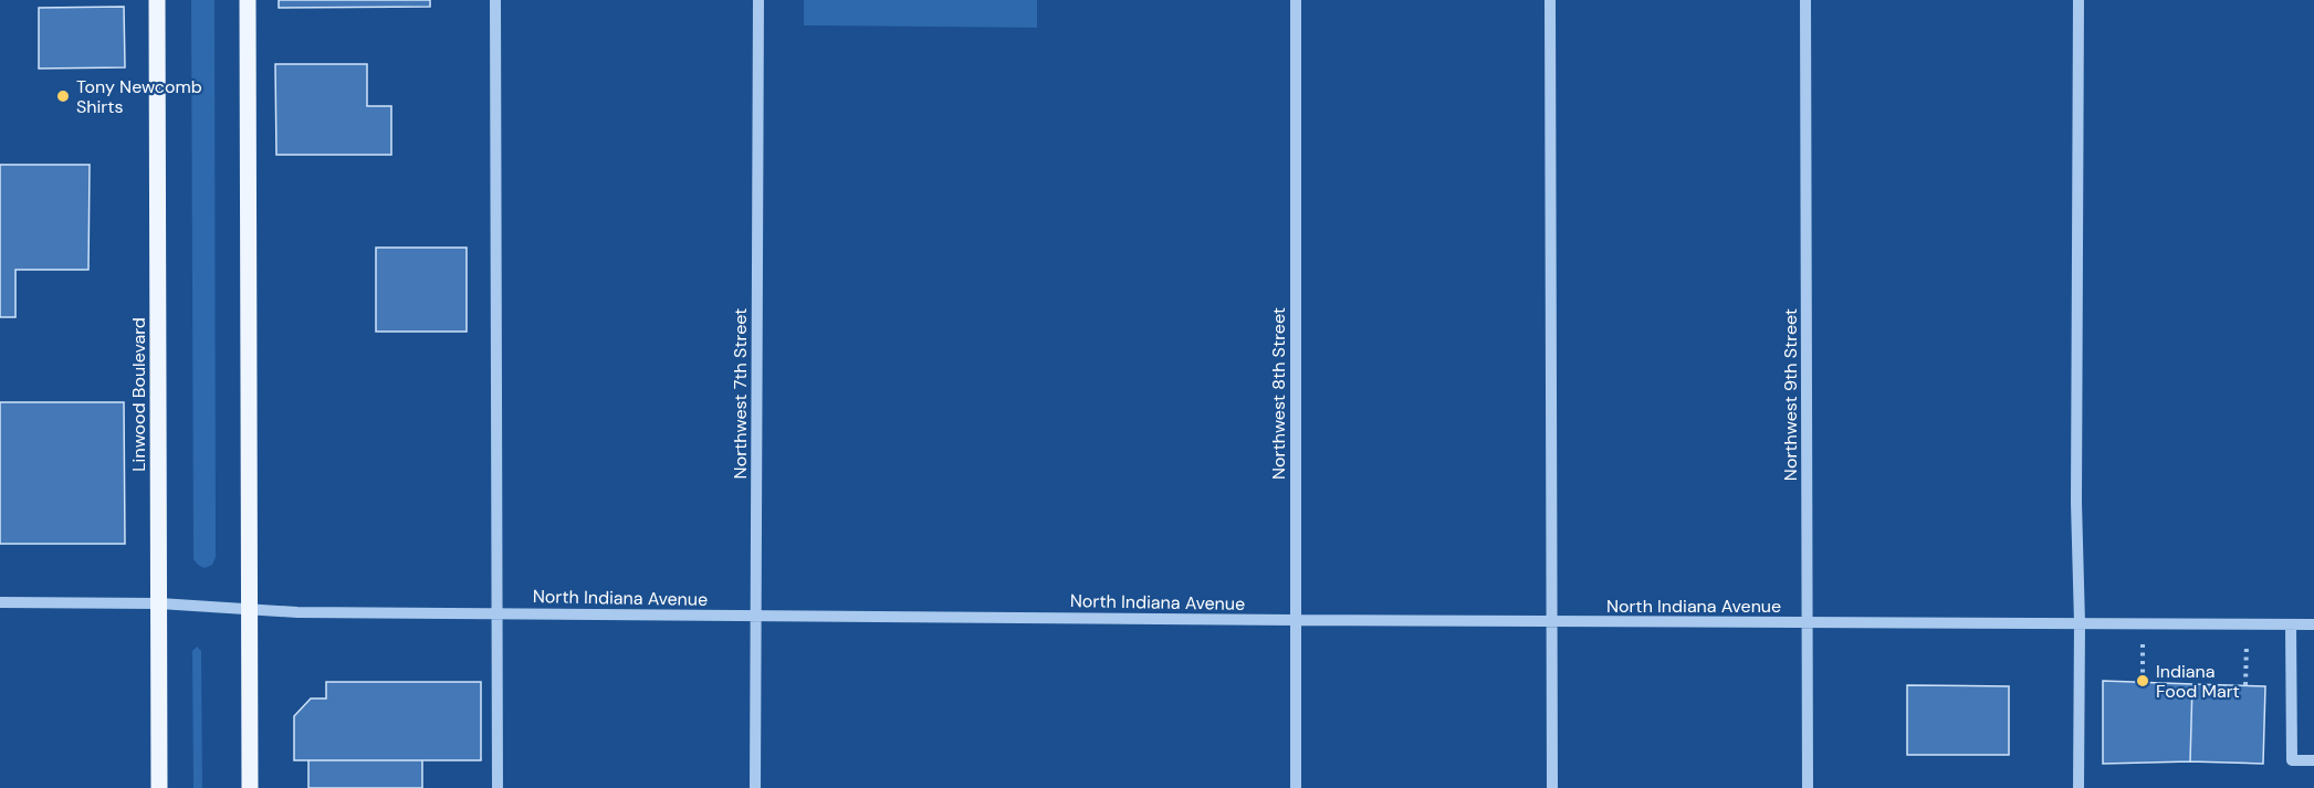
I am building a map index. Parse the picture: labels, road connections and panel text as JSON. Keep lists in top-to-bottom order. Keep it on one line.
{"streets":{"main road":["Linwood Boulevard"],"street":["Northwest 7th Street","Northwest 8th Street","Northwest 9th Street","North Indiana Avenue"]},"crossings":[["Northwest 7th Street","North Indiana Avenue"],["Northwest 8th Street","North Indiana Avenue"],["Linwood Boulevard","North Indiana Avenue"],["Northwest 9th Street","North Indiana Avenue"]],"places":["Tony Newcomb Shirts","Indiana Food Mart"]}
